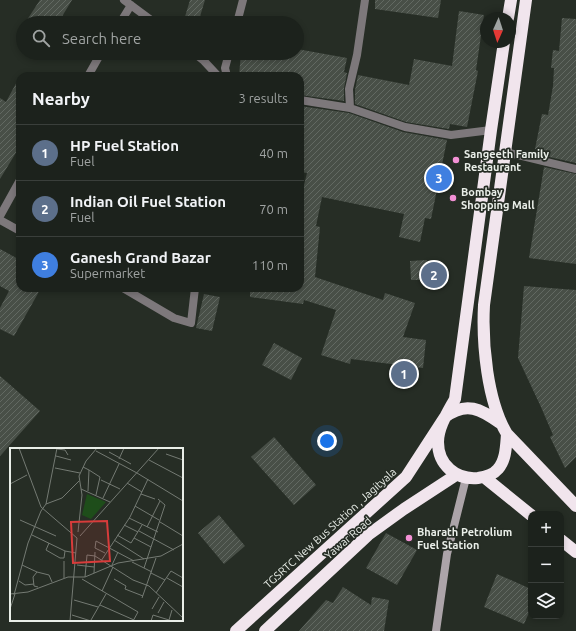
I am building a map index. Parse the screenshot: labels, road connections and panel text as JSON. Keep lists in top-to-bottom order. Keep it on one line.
{"streets":{"highway":["TGSRTC New Bus Station , Jagityala","Yawar Road"]},"crossings":[["TGSRTC New Bus Station , Jagityala","Yawar Road"]],"places":["Sangeeth Family Restaurant","Bombay Shopping Mall","Bharath Petrolium Fuel Station"],"north":"bottom","page":{"search":"Search here","heading":["Nearby","3 results"],"list":[{"mark":"1","name":"HP Fuel Station","note":"Fuel","value":"40 m"},{"mark":"2","name":"Indian Oil Fuel Station","note":"Fuel","value":"70 m"},{"mark":"3","name":"Ganesh Grand Bazar","note":"Supermarket","value":"110 m"}],"pins":["3","2","1"],"map_buttons":["+","−"]}}
